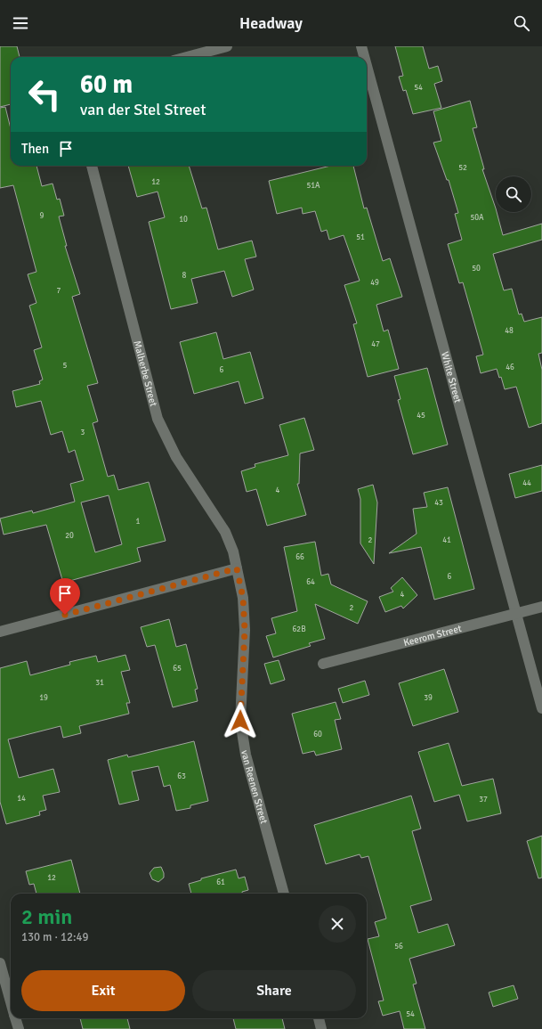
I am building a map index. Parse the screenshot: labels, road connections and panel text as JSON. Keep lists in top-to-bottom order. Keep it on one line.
{"streets":{"street":["Malherbe Street","White Street","Keerom Street","van Reenen Street"]},"crossings":[["Malherbe Street","van Reenen Street"],["White Street","Keerom Street"]],"house_numbers":["54","52","12","51A","9","50A","10","51","50","8","49","7","48","47","5","46","6","45","3","44","4","43","1","20","2","41","66","6","64","4","2","62B","65","31","19","39","60","63","14","37","12","61","56","54"],"page":{"header":"Headway","turn":["60 m","van der Stel Street"],"then":"Then","heading":["2 min","130 m · 12:49"],"buttons":["Exit","Share"]}}
